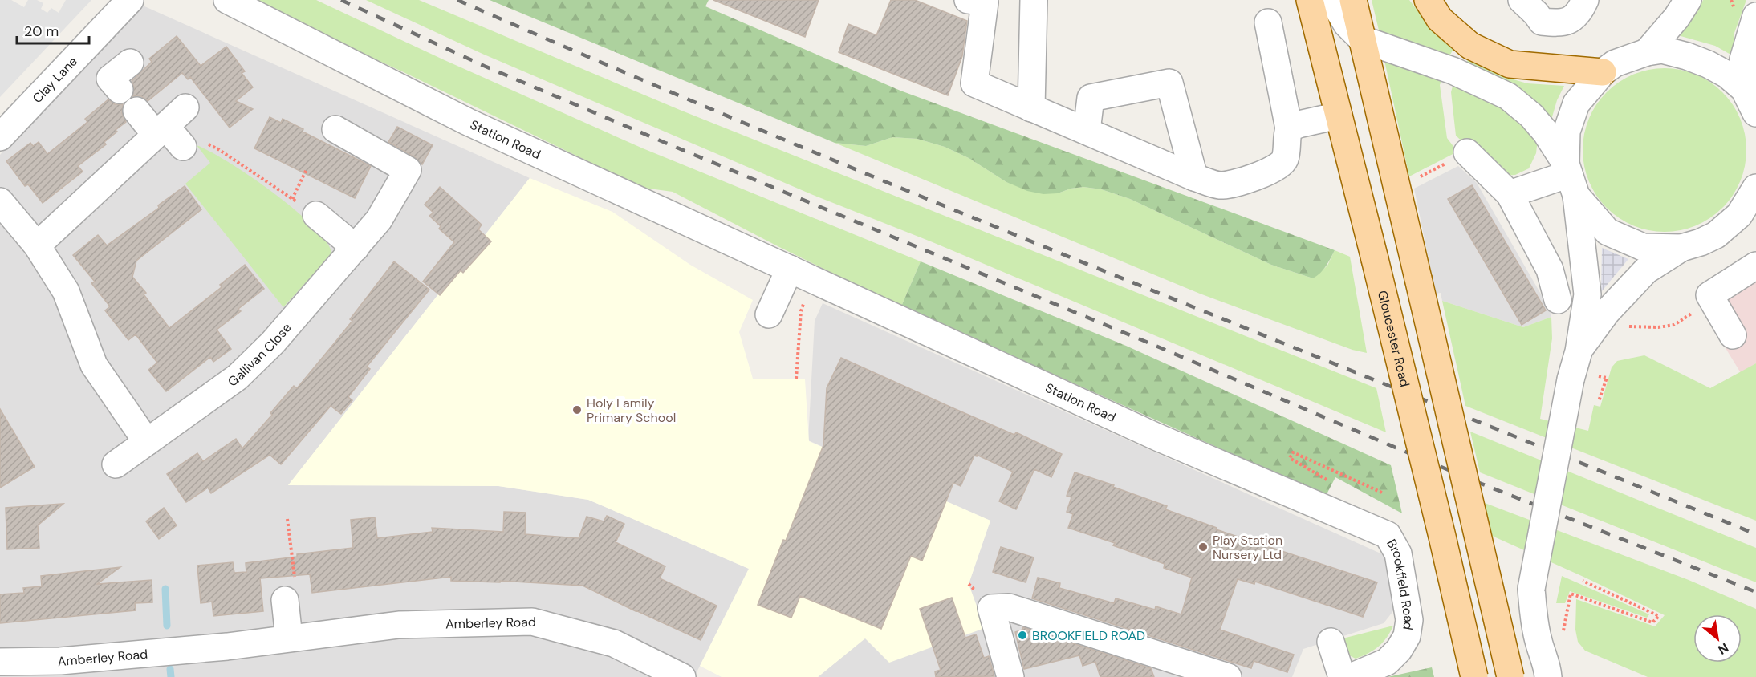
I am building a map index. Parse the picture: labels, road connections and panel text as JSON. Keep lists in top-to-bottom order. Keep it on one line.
{"streets":{"main road":["Gloucester Road"],"street":["Clay Lane","Station Road","Gallivan Close","Brookfield Road","Amberley Road"]},"crossings":[["Station Road","Brookfield Road"]],"places":["Holy Family Primary School","Play Station Nursery Ltd","BROOKFIELD ROAD"],"scale_bar":"20 m","north":"bottom right"}
